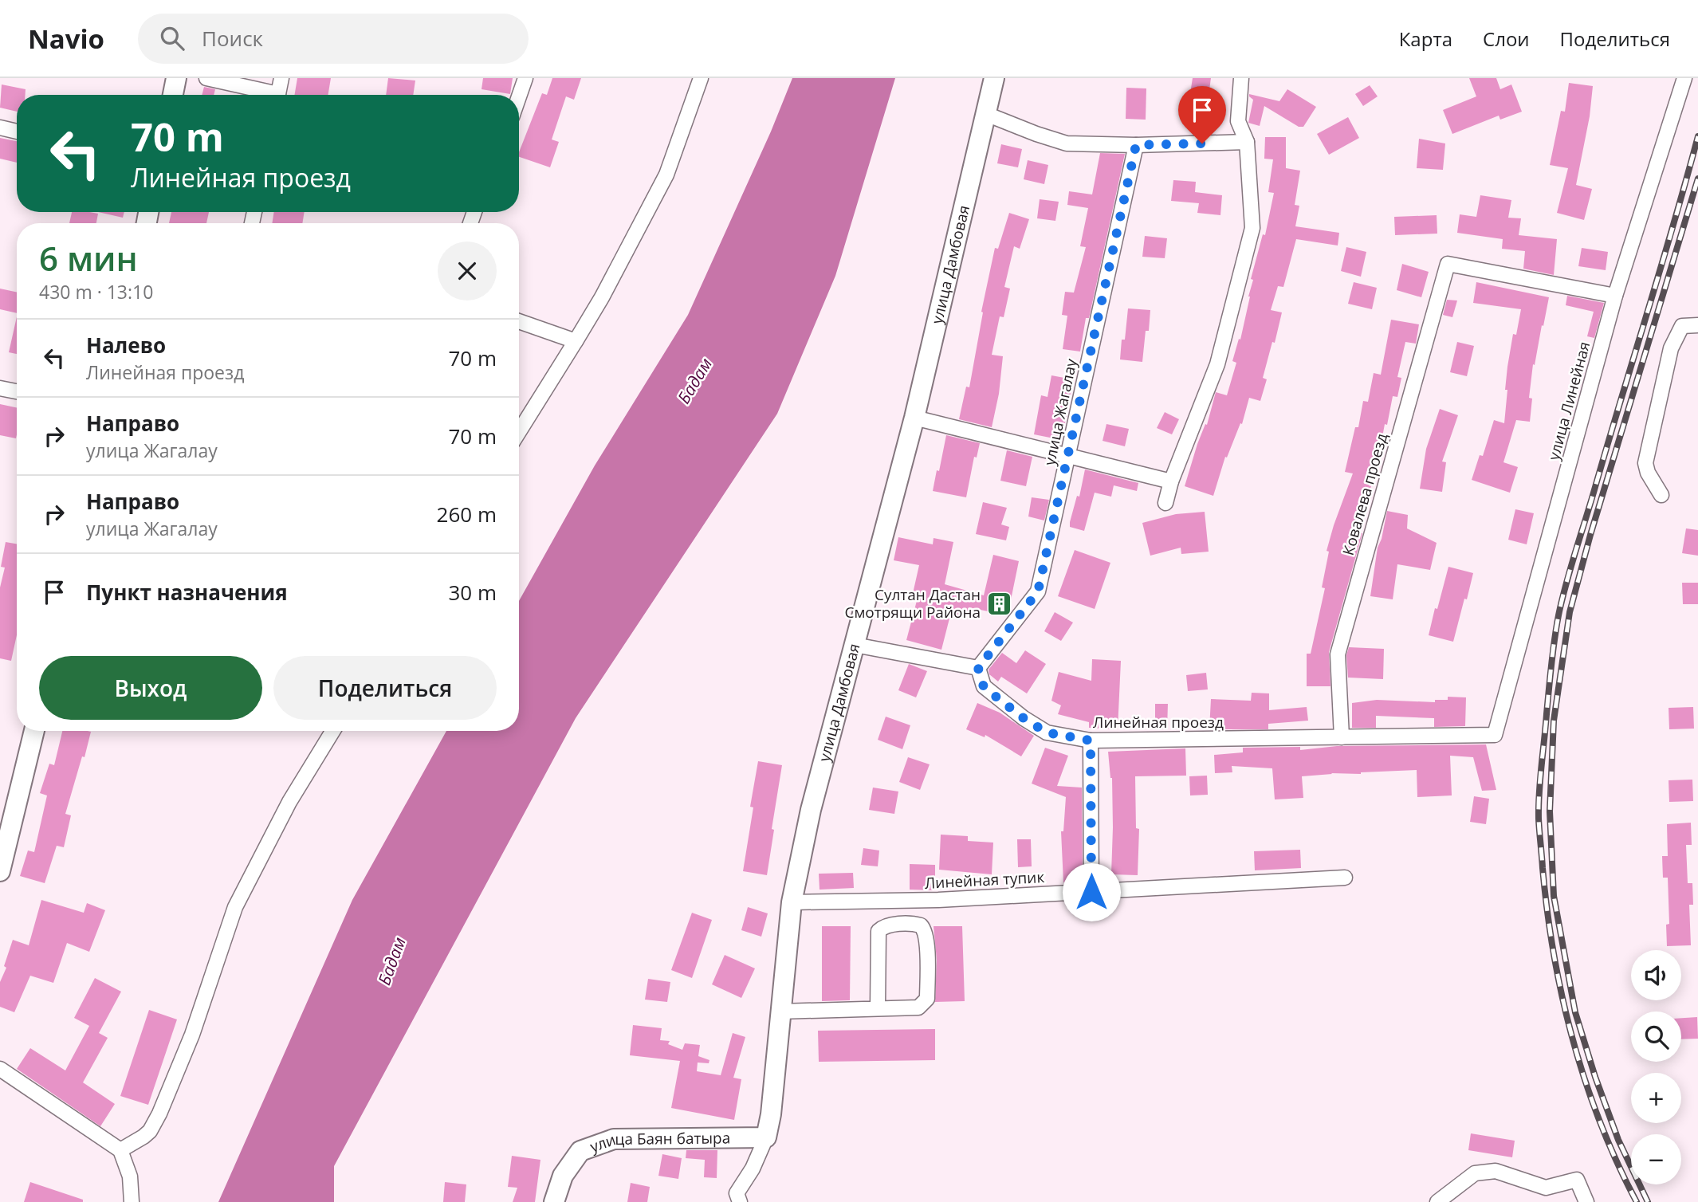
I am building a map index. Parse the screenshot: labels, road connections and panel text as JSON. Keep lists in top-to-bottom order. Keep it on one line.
{"streets":{"street":["улица Дамбовая","улица Линейная","улица Жагалау","Ковалева проезд","Линейная проезд","Линейная тупик","улица Баян батыра"]},"crossings":[["улица Дамбовая","Линейная тупик"],["улица Дамбовая","улица Баян батыра"],["улица Линейная","Ковалева проезд"],["улица Линейная","Линейная проезд"],["улица Жагалау","Линейная проезд"],["Ковалева проезд","Линейная проезд"]],"water":["Бадам"],"places":{"building":["Султан Дастан Смотрящи Района"]},"page":{"header":"Navio","search":"Поиск","nav":["Карта","Слои","Поделиться"],"turn":["70 m","Линейная проезд"],"heading":["6 мин","430 m · 13:10"],"list":[{"name":"Налево","note":"Линейная проезд","value":"70 m"},{"name":"Направо","note":"улица Жагалау","value":"70 m"},{"name":"Направо","note":"улица Жагалау","value":"260 m"},{"name":"Пункт назначения","value":"30 m"}],"buttons":["Выход","Поделиться"],"map_buttons":["+","−"]}}
